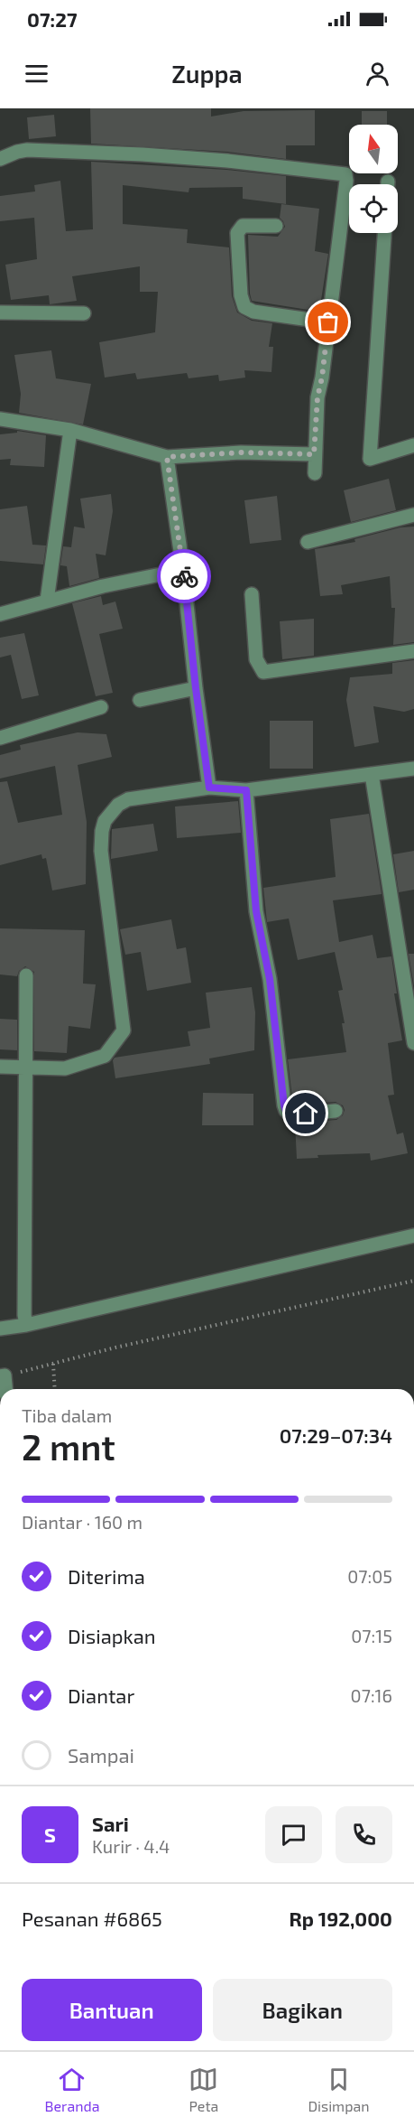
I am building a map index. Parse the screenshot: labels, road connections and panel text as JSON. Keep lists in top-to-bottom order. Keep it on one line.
{"north":"top","page":{"status":"07:27","header":"Zuppa","heading":["2 mnt","Tiba dalam","07:29–07:34"],"panel":["Sari","Kurir · 4.4","Pesanan #6865","Rp 192,000"],"bar":"Diantar · 160 m","list":[["Diterima","07:05"],["Disiapkan","07:15"],["Diantar","07:16"],"Sampai"],"round":"S","buttons":["Bantuan","Bagikan"],"tabs":["Beranda","Peta","Disimpan"]}}
